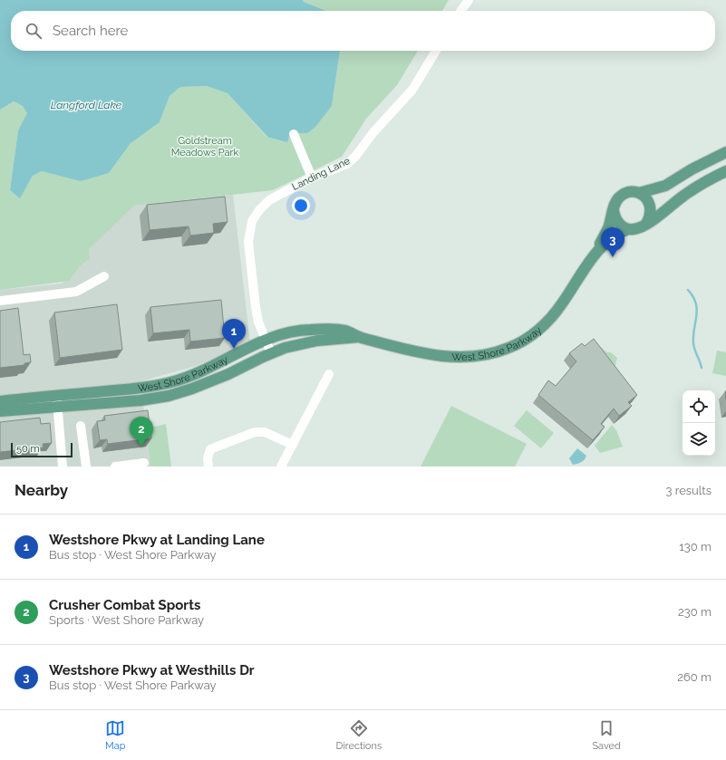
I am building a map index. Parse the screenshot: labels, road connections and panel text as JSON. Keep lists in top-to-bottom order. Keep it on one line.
{"streets":{"main road":["West Shore Parkway"],"street":["Landing Lane"]},"crossings":[["Landing Lane","West Shore Parkway"]],"water":["Langford Lake"],"parks":["Goldstream Meadows Park"],"scale_bar":"50 m","page":{"search":"Search here","pins":["3","1","2"],"scale":"50 m","heading":["Nearby","3 results"],"list":[{"mark":"1","name":"Westshore Pkwy at Landing Lane","note":"Bus stop · West Shore Parkway","value":"130 m"},{"mark":"2","name":"Crusher Combat Sports","note":"Sports · West Shore Parkway","value":"230 m"},{"mark":"3","name":"Westshore Pkwy at Westhills Dr","note":"Bus stop · West Shore Parkway","value":"260 m"}],"nav":["Map","Directions","Saved"]}}
